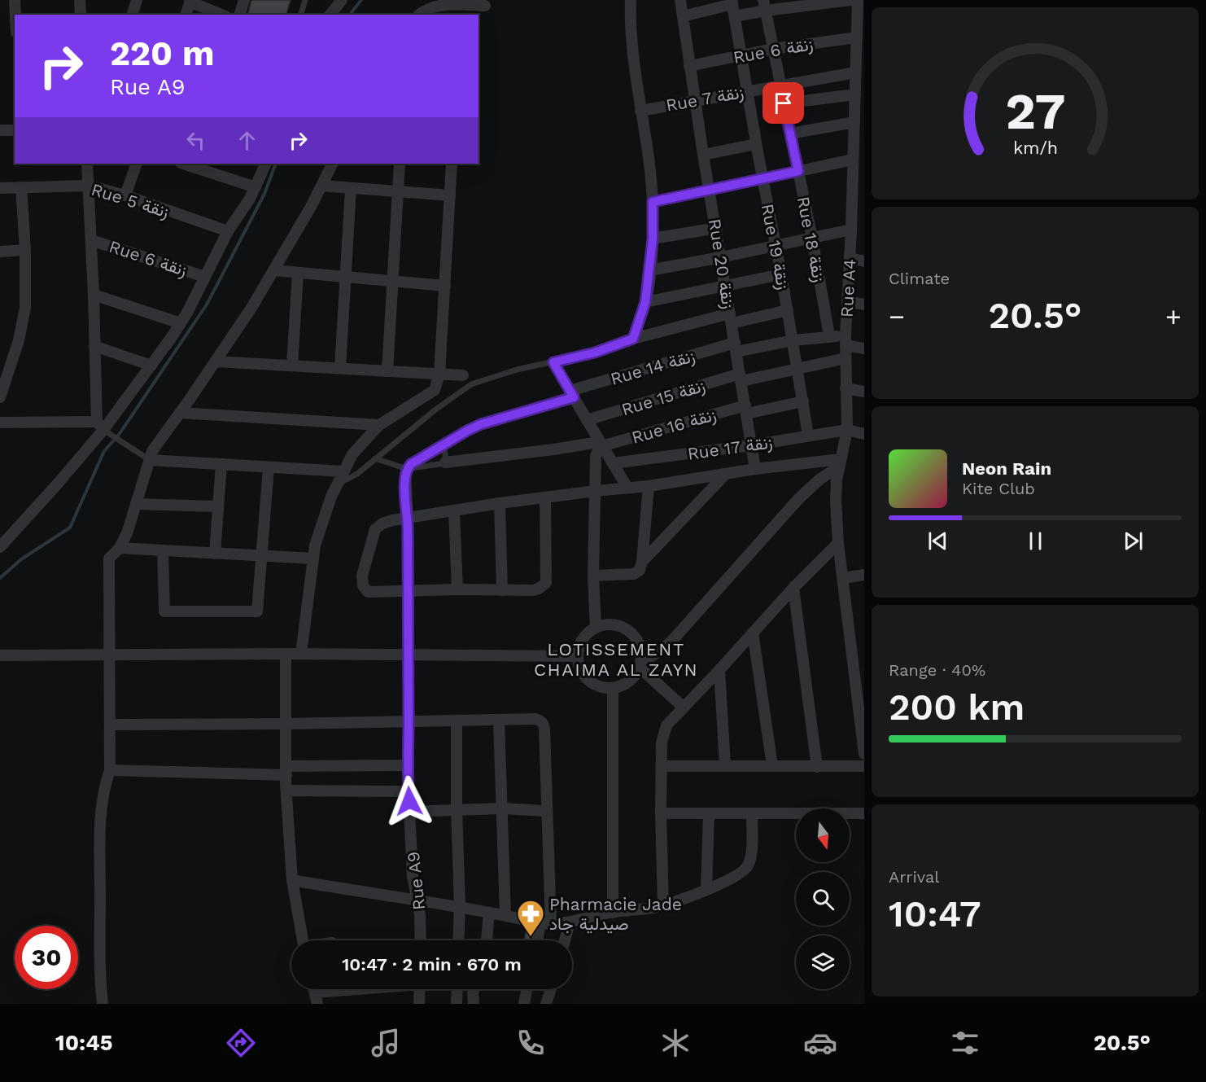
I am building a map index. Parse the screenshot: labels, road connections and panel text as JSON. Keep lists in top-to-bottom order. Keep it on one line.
{"streets":{"street":["Rue 6 زنقة","Rue 7 زنقة","Rue 5 زنقة","Rue 18 زنقة","Rue 19 زنقة","Rue 20 زنقة","Rue A4","Rue 14 زنقة","Rue 15 زنقة","Rue 16 زنقة","Rue 17 زنقة","Rue A9"]},"crossings":[["Rue 6 زنقة","Rue 18 زنقة"],["Rue 6 زنقة","Rue 19 زنقة"],["Rue 6 زنقة","Rue 20 زنقة"],["Rue 6 زنقة","Rue A4"],["Rue 7 زنقة","Rue 18 زنقة"],["Rue 7 زنقة","Rue 19 زنقة"],["Rue 7 زنقة","Rue 20 زنقة"],["Rue 7 زنقة","Rue A4"],["Rue 18 زنقة","Rue 14 زنقة"],["Rue 19 زنقة","Rue 14 زنقة"],["Rue 19 زنقة","Rue 15 زنقة"],["Rue 19 زنقة","Rue 16 زنقة"],["Rue 19 زنقة","Rue 17 زنقة"],["Rue 20 زنقة","Rue 14 زنقة"],["Rue 20 زنقة","Rue 15 زنقة"],["Rue 20 زنقة","Rue 16 زنقة"],["Rue 20 زنقة","Rue 17 زنقة"],["Rue A4","Rue 14 زنقة"],["Rue A4","Rue 15 زنقة"],["Rue A4","Rue 17 زنقة"]],"districts":["LOTISSEMENT CHAIMA AL ZAYN"],"places":{"pharmacy":["Pharmacie Jade صيدلية جاد"]},"north":"bottom","page":{"turn":["220 m","Rue A9"],"tile":["Climate",["Range · 40%","200 km"],["Arrival","10:47"]],"heat":["−","20.5°","+"],"song":["Neon Rain","Kite Club"],"limit":"30","trip":"10:47 · 2 min · 670 m","tabs":["10:45","20.5°"],"gauge":["27","km/h"]}}
